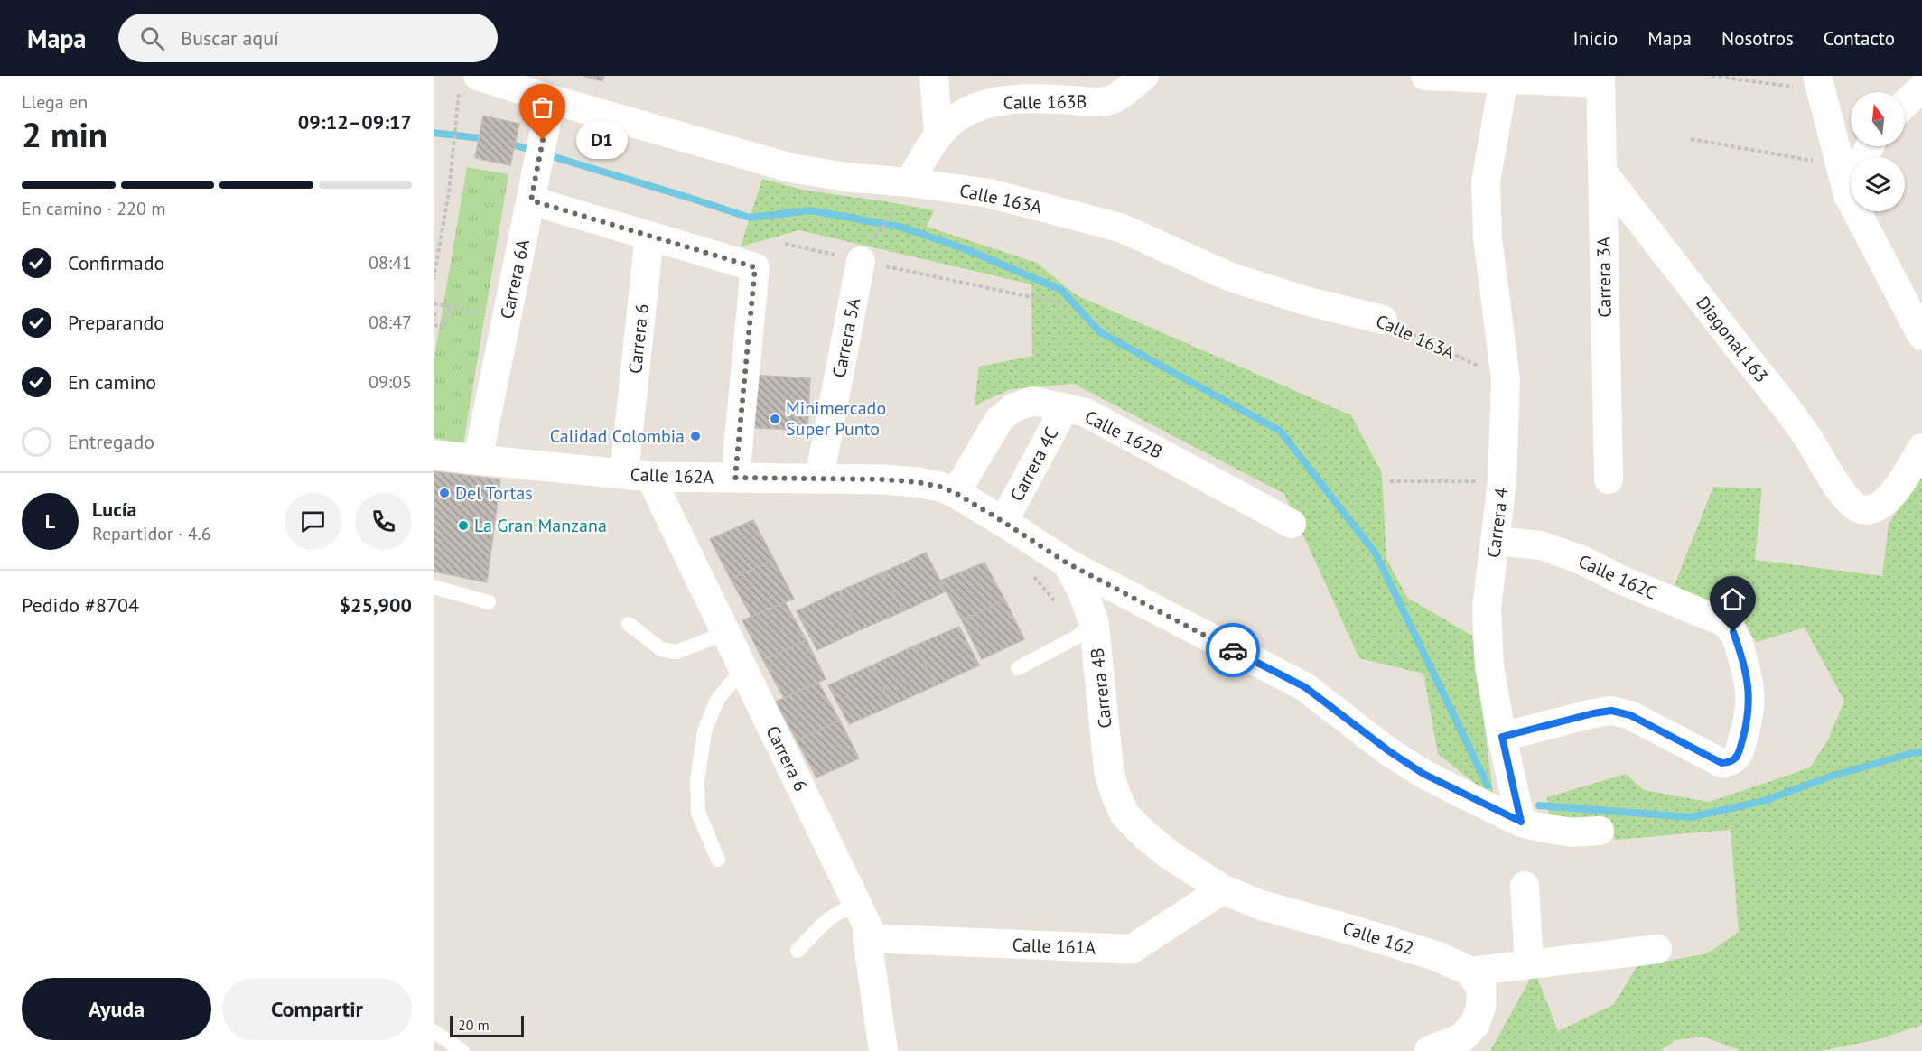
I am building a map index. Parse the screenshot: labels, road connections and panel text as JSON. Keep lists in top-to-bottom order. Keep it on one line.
{"streets":{"street":["Calle 163B","Calle 163A","Carrera 3A","Carrera 6A","Carrera 5A","Carrera 6","Diagonal 163","Calle 162B","Carrera 4C","Calle 162A","Carrera 4","Calle 162C","Carrera 4B","Calle 162","Calle 161A"]},"crossings":[["Calle 163B","Calle 163A"],["Calle 163A","Carrera 6A"],["Calle 163A","Carrera 4"],["Carrera 3A","Diagonal 163"],["Carrera 6A","Calle 162A"],["Carrera 5A","Calle 162A"],["Carrera 6","Calle 162A"],["Carrera 6","Calle 161A"],["Calle 162B","Carrera 4C"],["Calle 162B","Calle 162A"],["Carrera 4C","Calle 162A"],["Calle 162A","Carrera 4"],["Calle 162A","Carrera 4B"],["Carrera 4","Calle 162C"],["Carrera 4B","Calle 162"],["Calle 162","Calle 161A"]],"places":["D1","Minimercado Super Punto","Calidad Colombia","Del Tortas","La Gran Manzana"],"scale_bar":"20 m","north":"top","page":{"header":"Mapa","search":"Buscar aquí","nav":["Inicio","Mapa","Nosotros","Contacto"],"heading":["2 min","Llega en","09:12–09:17"],"panel":["Lucía","Repartidor · 4.6","Pedido #8704","$25,900"],"bubble":"D1","bar":"En camino · 220 m","list":[["Confirmado","08:41"],["Preparando","08:47"],["En camino","09:05"],"Entregado"],"round":"L","buttons":["Ayuda","Compartir"],"scale":"20 m"}}
